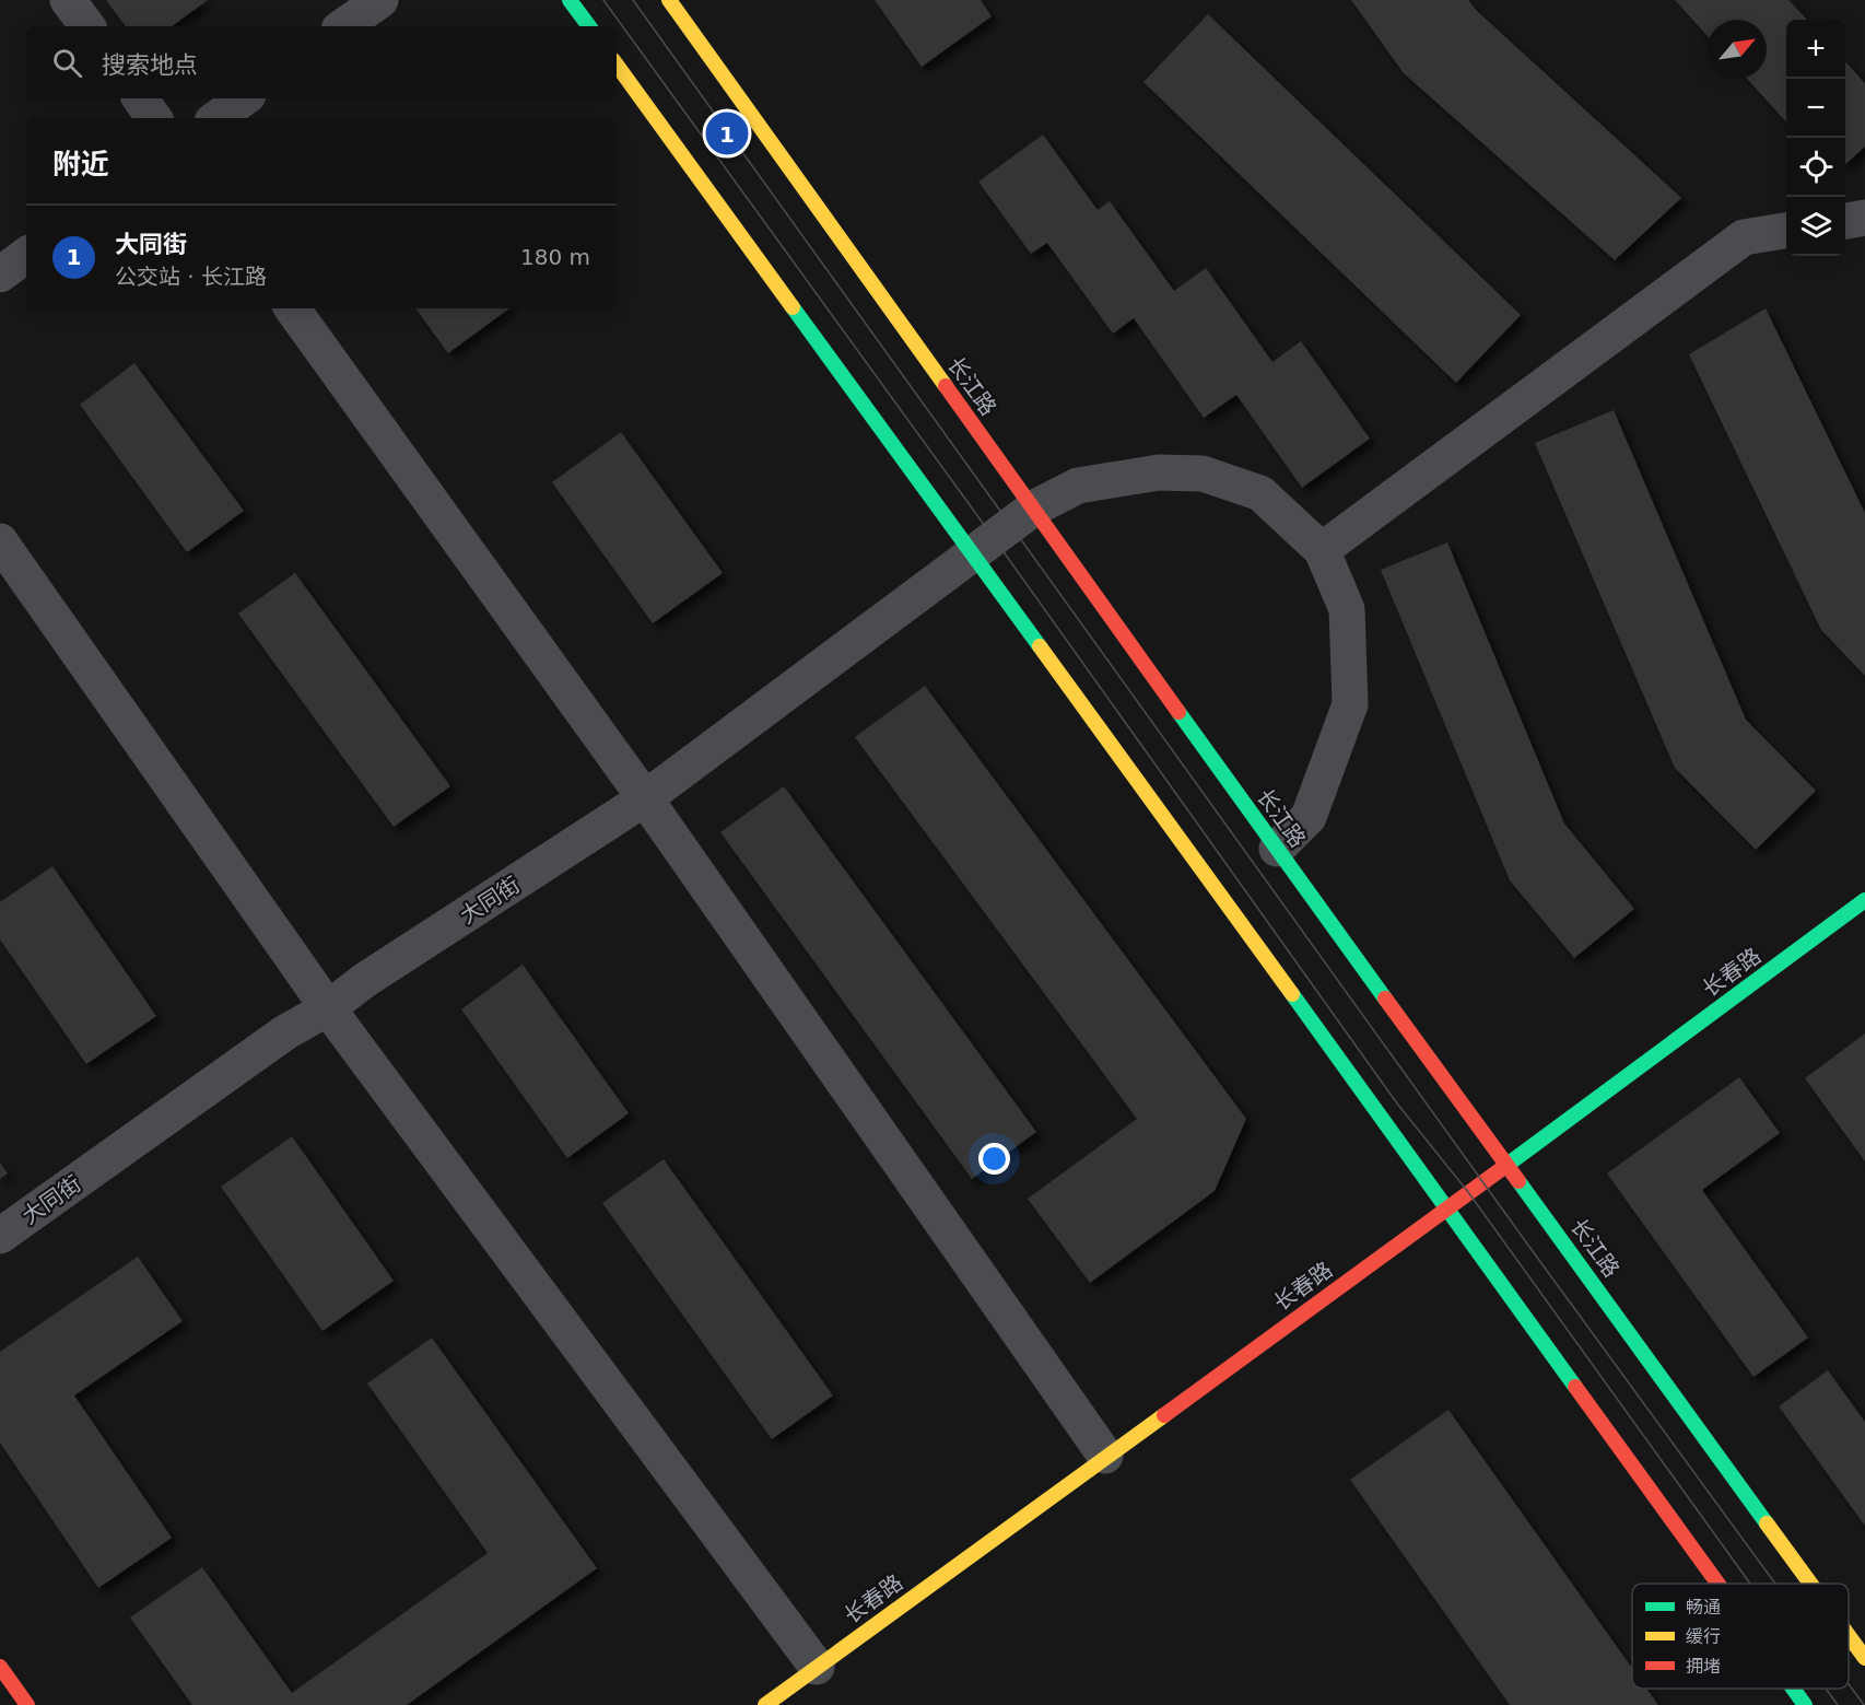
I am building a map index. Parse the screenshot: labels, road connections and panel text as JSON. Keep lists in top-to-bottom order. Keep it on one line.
{"streets":{"main road":["长江路","长春路"],"street":["大同街"]},"crossings":[["长江路","大同街"],["长江路","长春路"]],"legend":["畅通","缓行","拥堵"],"north":"top right","page":{"map_buttons":["+","−"],"search":"搜索地点","pins":"1","heading":"附近","list":[{"mark":"1","name":"大同街","note":"公交站 · 长江路","value":"180 m"}]}}
